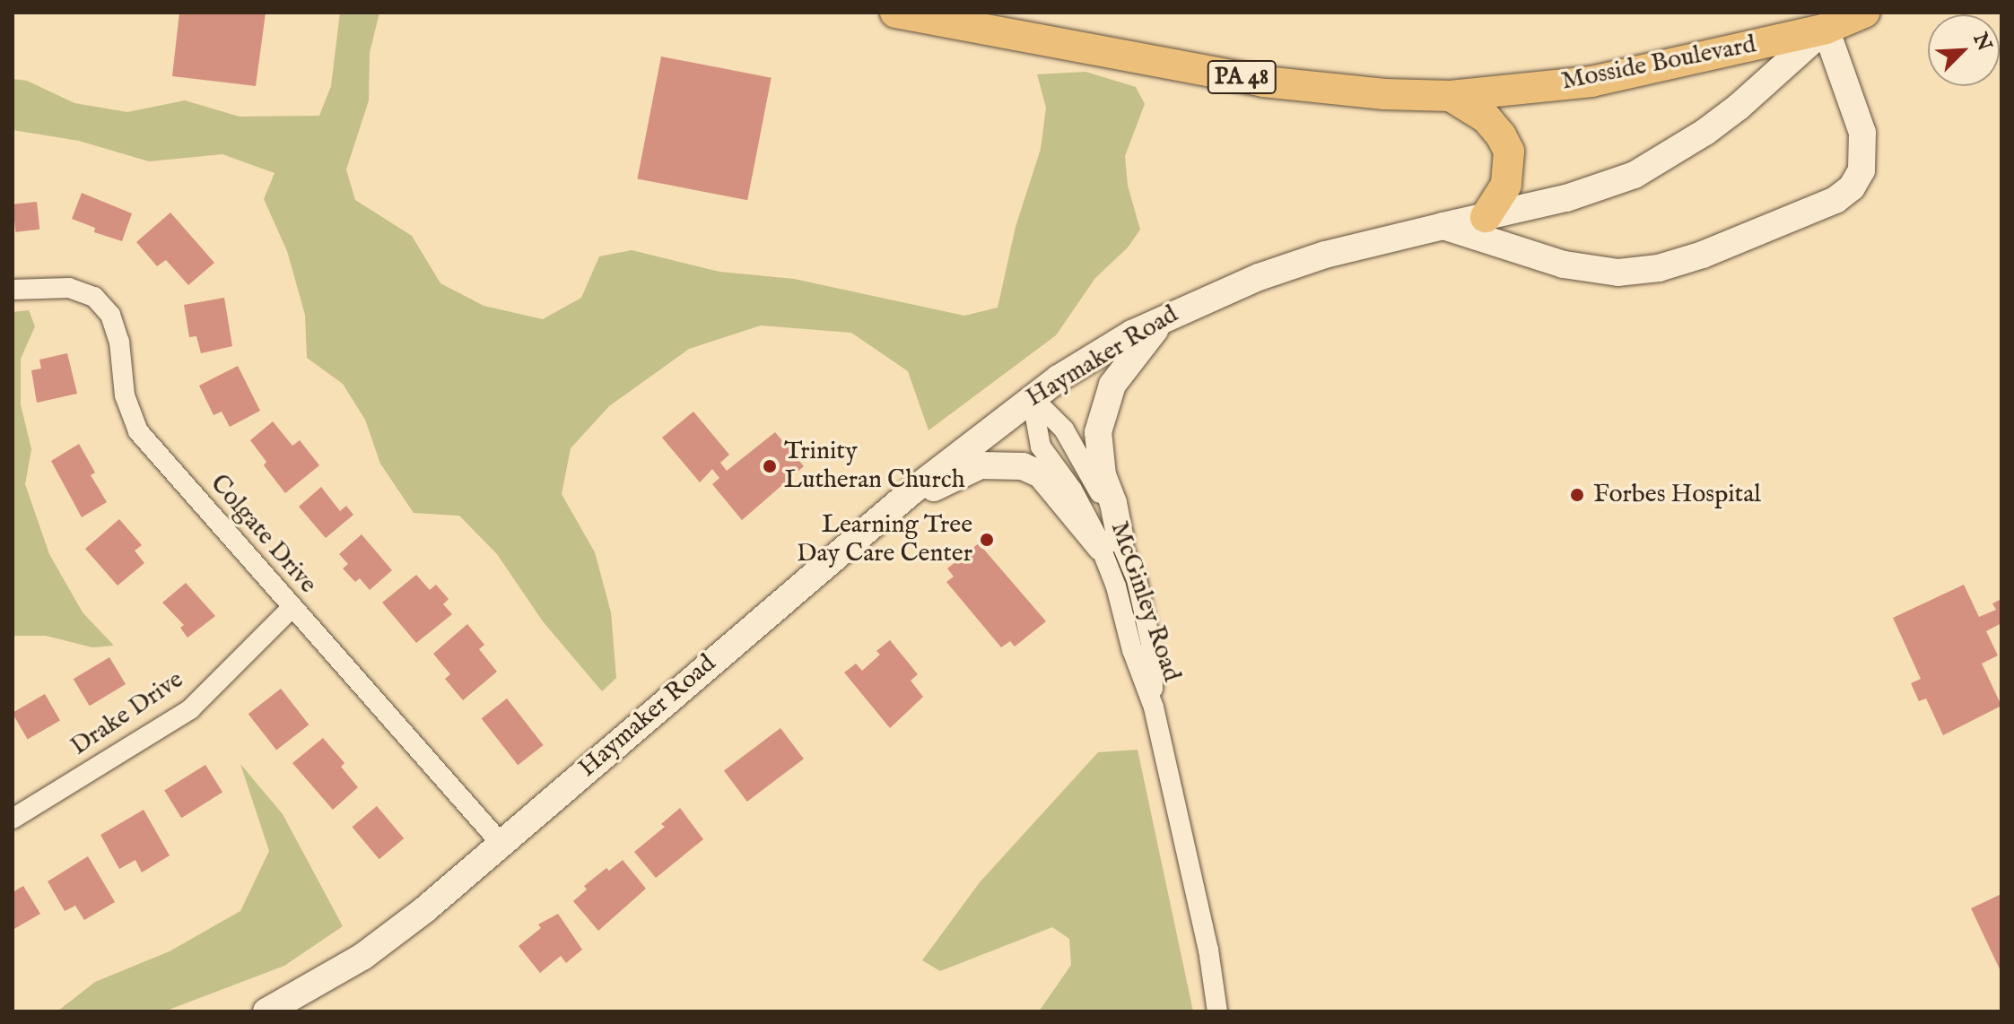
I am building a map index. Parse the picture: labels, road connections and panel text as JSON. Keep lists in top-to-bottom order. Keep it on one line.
{"streets":{"main road":["Mosside Boulevard","PA 48","Haymaker Road"],"street":["Colgate Drive","McGinley Road","Drake Drive"]},"crossings":[["Mosside Boulevard","Haymaker Road"],["Haymaker Road","Colgate Drive"],["Haymaker Road","McGinley Road"],["Colgate Drive","Drake Drive"]],"places":["Trinity Lutheran Church","Forbes Hospital","Learning Tree Day Care Center"],"north":"top right"}
